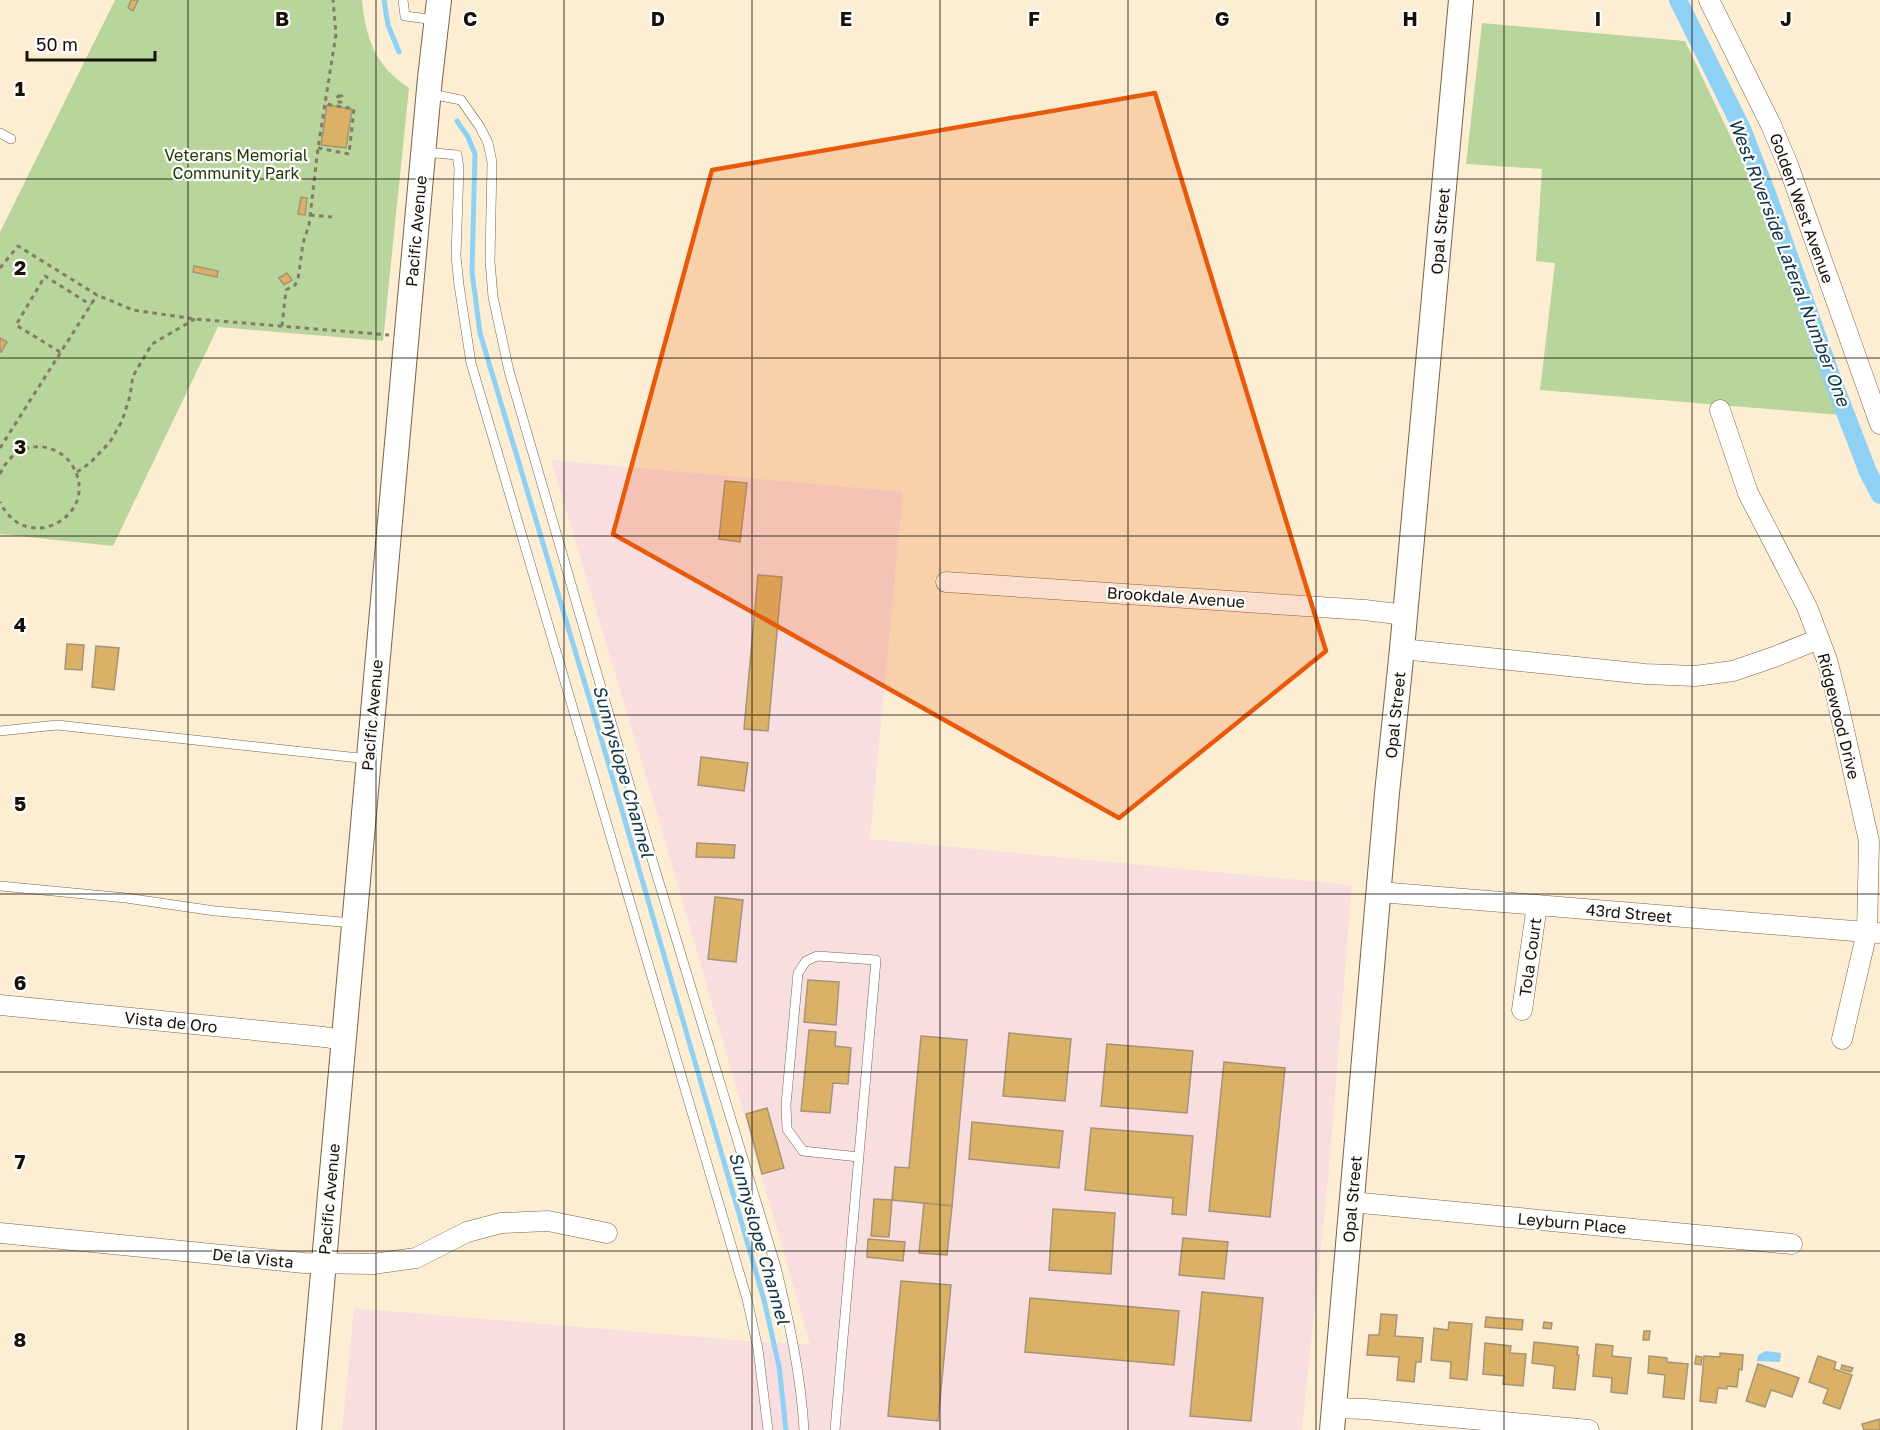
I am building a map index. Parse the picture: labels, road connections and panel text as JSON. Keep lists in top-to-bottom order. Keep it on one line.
{"streets":{"street":["Golden West Avenue","Pacific Avenue","Opal Street","Brookdale Avenue","Ridgewood Drive","43rd Street","Tola Court","Vista de Oro","Leyburn Place","De la Vista"]},"crossings":[["Pacific Avenue","Vista de Oro"],["Pacific Avenue","De la Vista"],["Opal Street","Brookdale Avenue"],["Opal Street","43rd Street"],["Opal Street","Leyburn Place"],["Ridgewood Drive","43rd Street"],["43rd Street","Tola Court"]],"water":["West Riverside Lateral Number One","Sunnyslope Channel"],"parks":["Veterans Memorial Community Park"],"scale_bar":"50 m","grid":{"columns":["B","C","D","E","F","G","H","I","J"],"rows":["1","2","3","4","5","6","7","8"]}}
